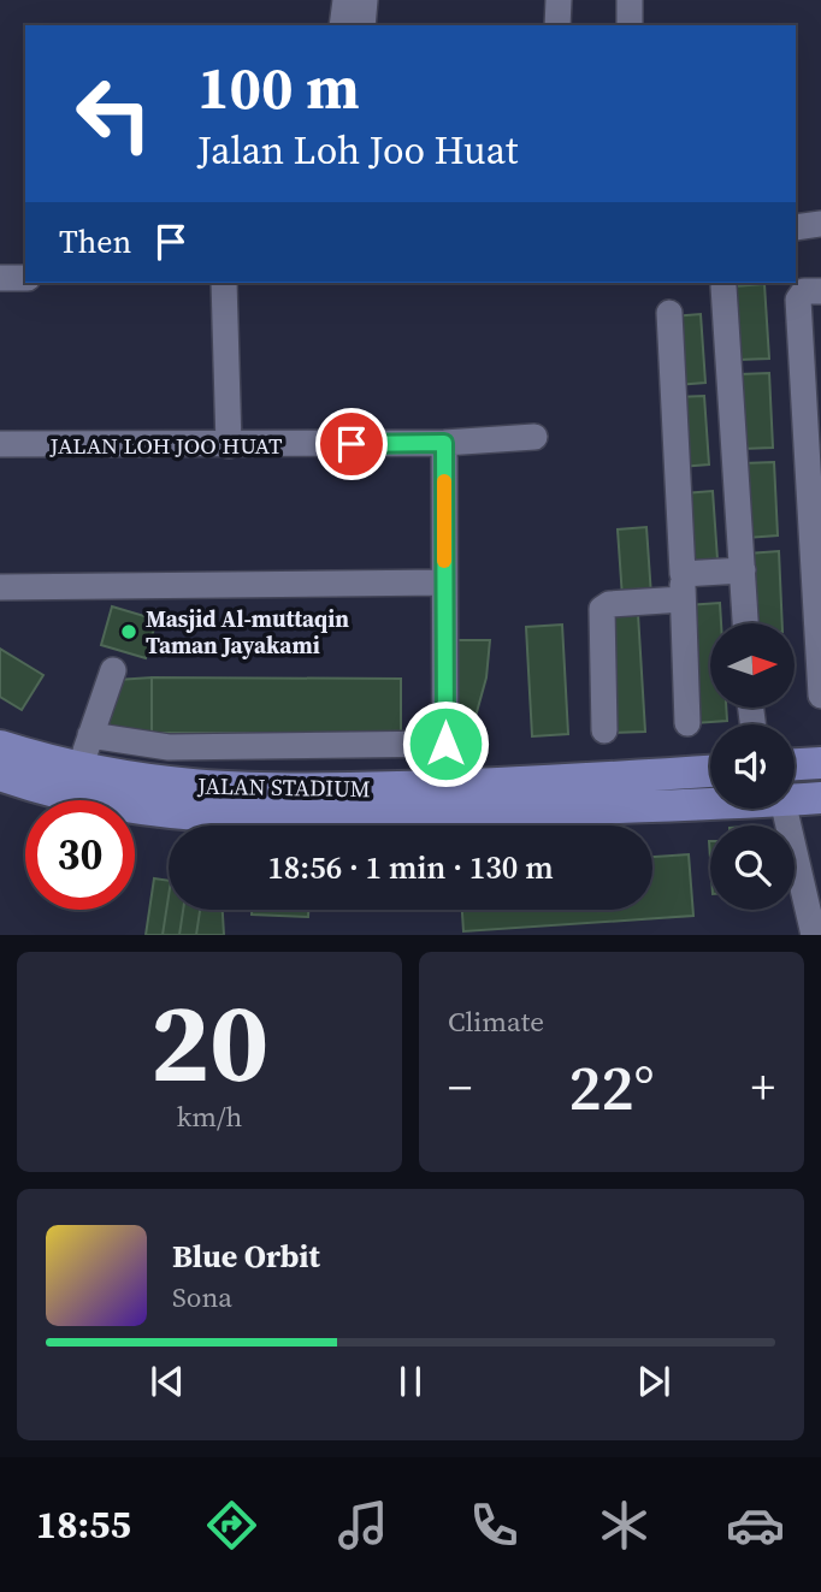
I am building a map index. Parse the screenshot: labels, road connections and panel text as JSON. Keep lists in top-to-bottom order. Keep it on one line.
{"streets":{"main road":["JALAN STADIUM"],"street":["JALAN LOH JOO HUAT"]},"places":["Masjid Al-muttaqin Taman Jayakami"],"north":"right","page":{"turn":["100 m","Jalan Loh Joo Huat"],"then":"Then","limit":"30","trip":"18:56 · 1 min · 130 m","tile":[["20","km/h"],"Climate"],"heat":["−","22°","+"],"song":["Blue Orbit","Sona"],"tabs":"18:55"}}
